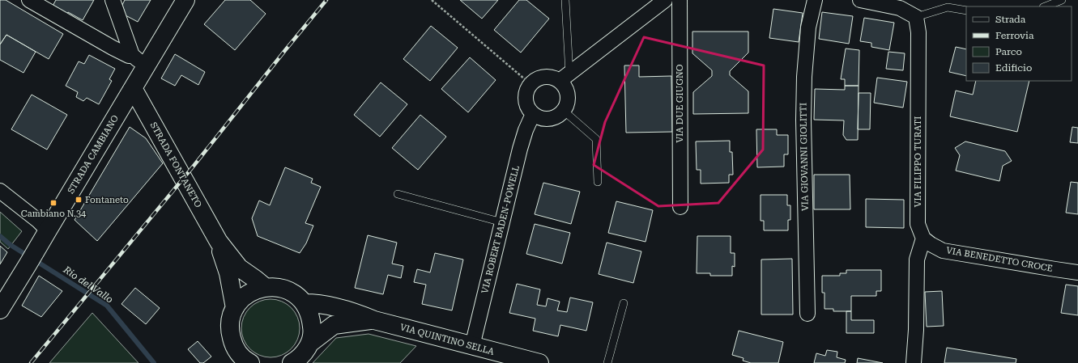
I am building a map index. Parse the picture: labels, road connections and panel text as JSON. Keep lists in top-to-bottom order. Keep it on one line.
{"streets":{"street":["VIA DUE GIUGNO","STRADA CAMBIANO","VIA GIOVANNI GIOLITTI","VIA FILIPPO TURATI","STRADA FONTANETO","VIA ROBERT BADEN-POWELL","VIA BENEDETTO CROCE","VIA QUINTINO SELLA"]},"crossings":[["STRADA CAMBIANO","STRADA FONTANETO"],["VIA FILIPPO TURATI","VIA BENEDETTO CROCE"],["VIA ROBERT BADEN-POWELL","VIA QUINTINO SELLA"]],"water":["Rio del Vallo"],"places":{"transit":["Fontaneto","Cambiano N.34"]},"legend":["Strada","Ferrovia","Parco","Edificio"]}
